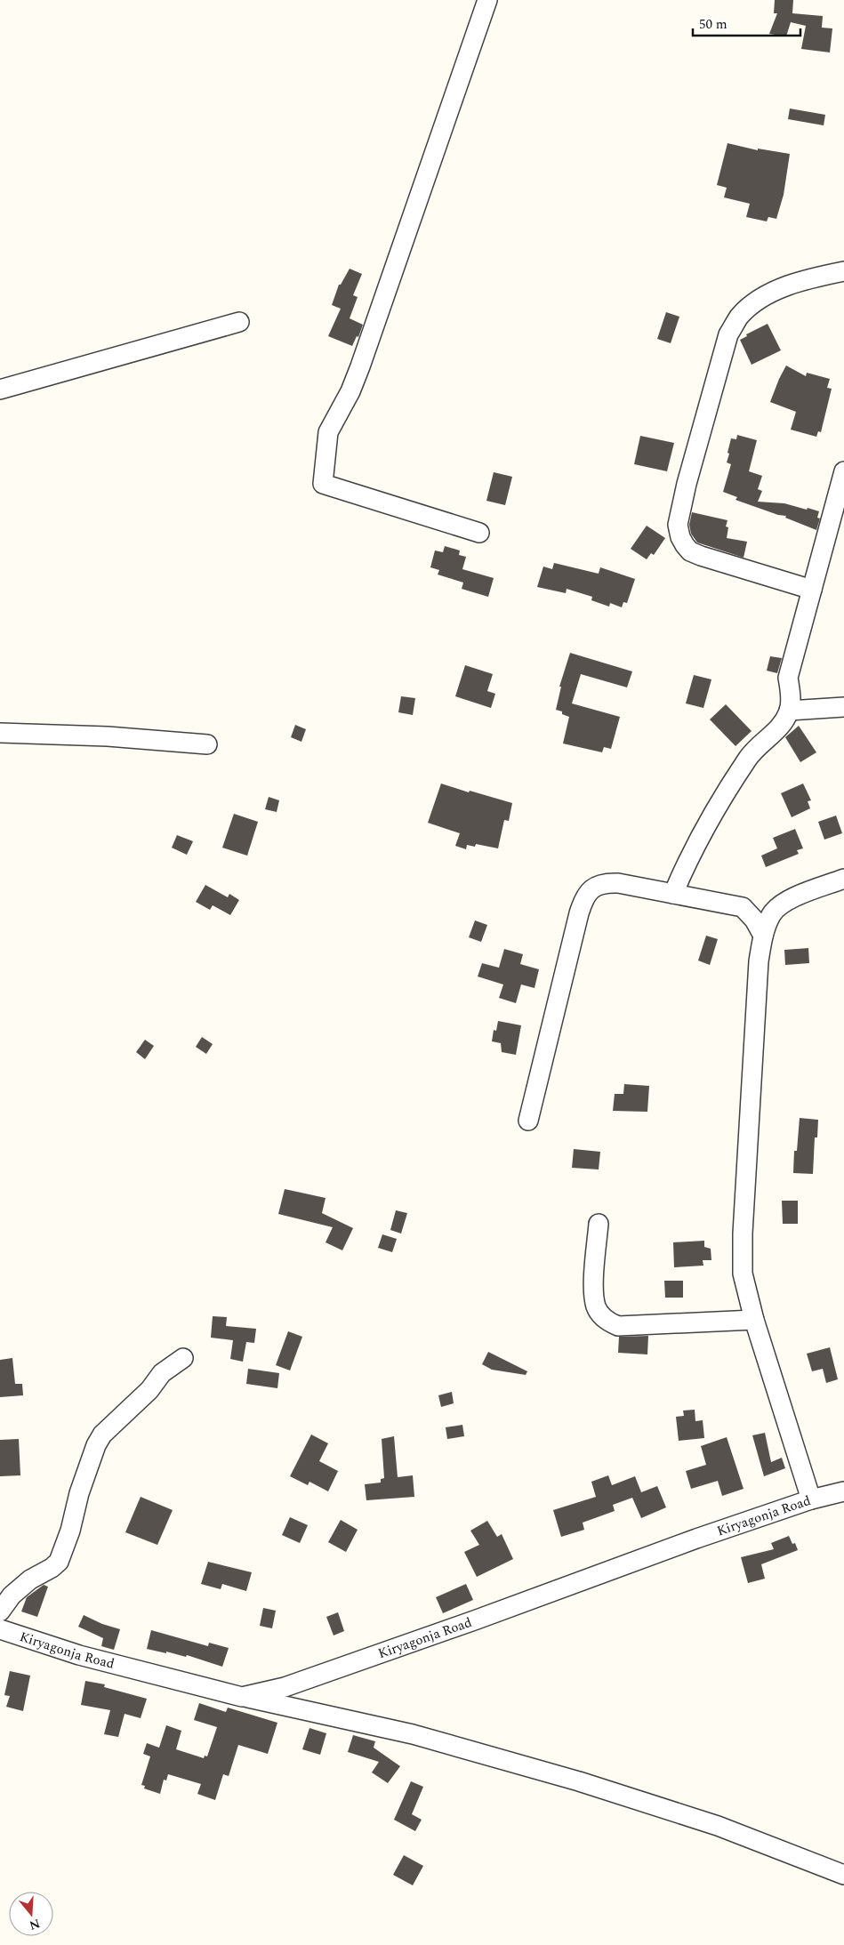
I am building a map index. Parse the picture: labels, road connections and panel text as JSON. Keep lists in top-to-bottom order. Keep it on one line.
{"streets":{"street":["Kiryagonja Road"]},"scale_bar":"50 m","north":"bottom"}
